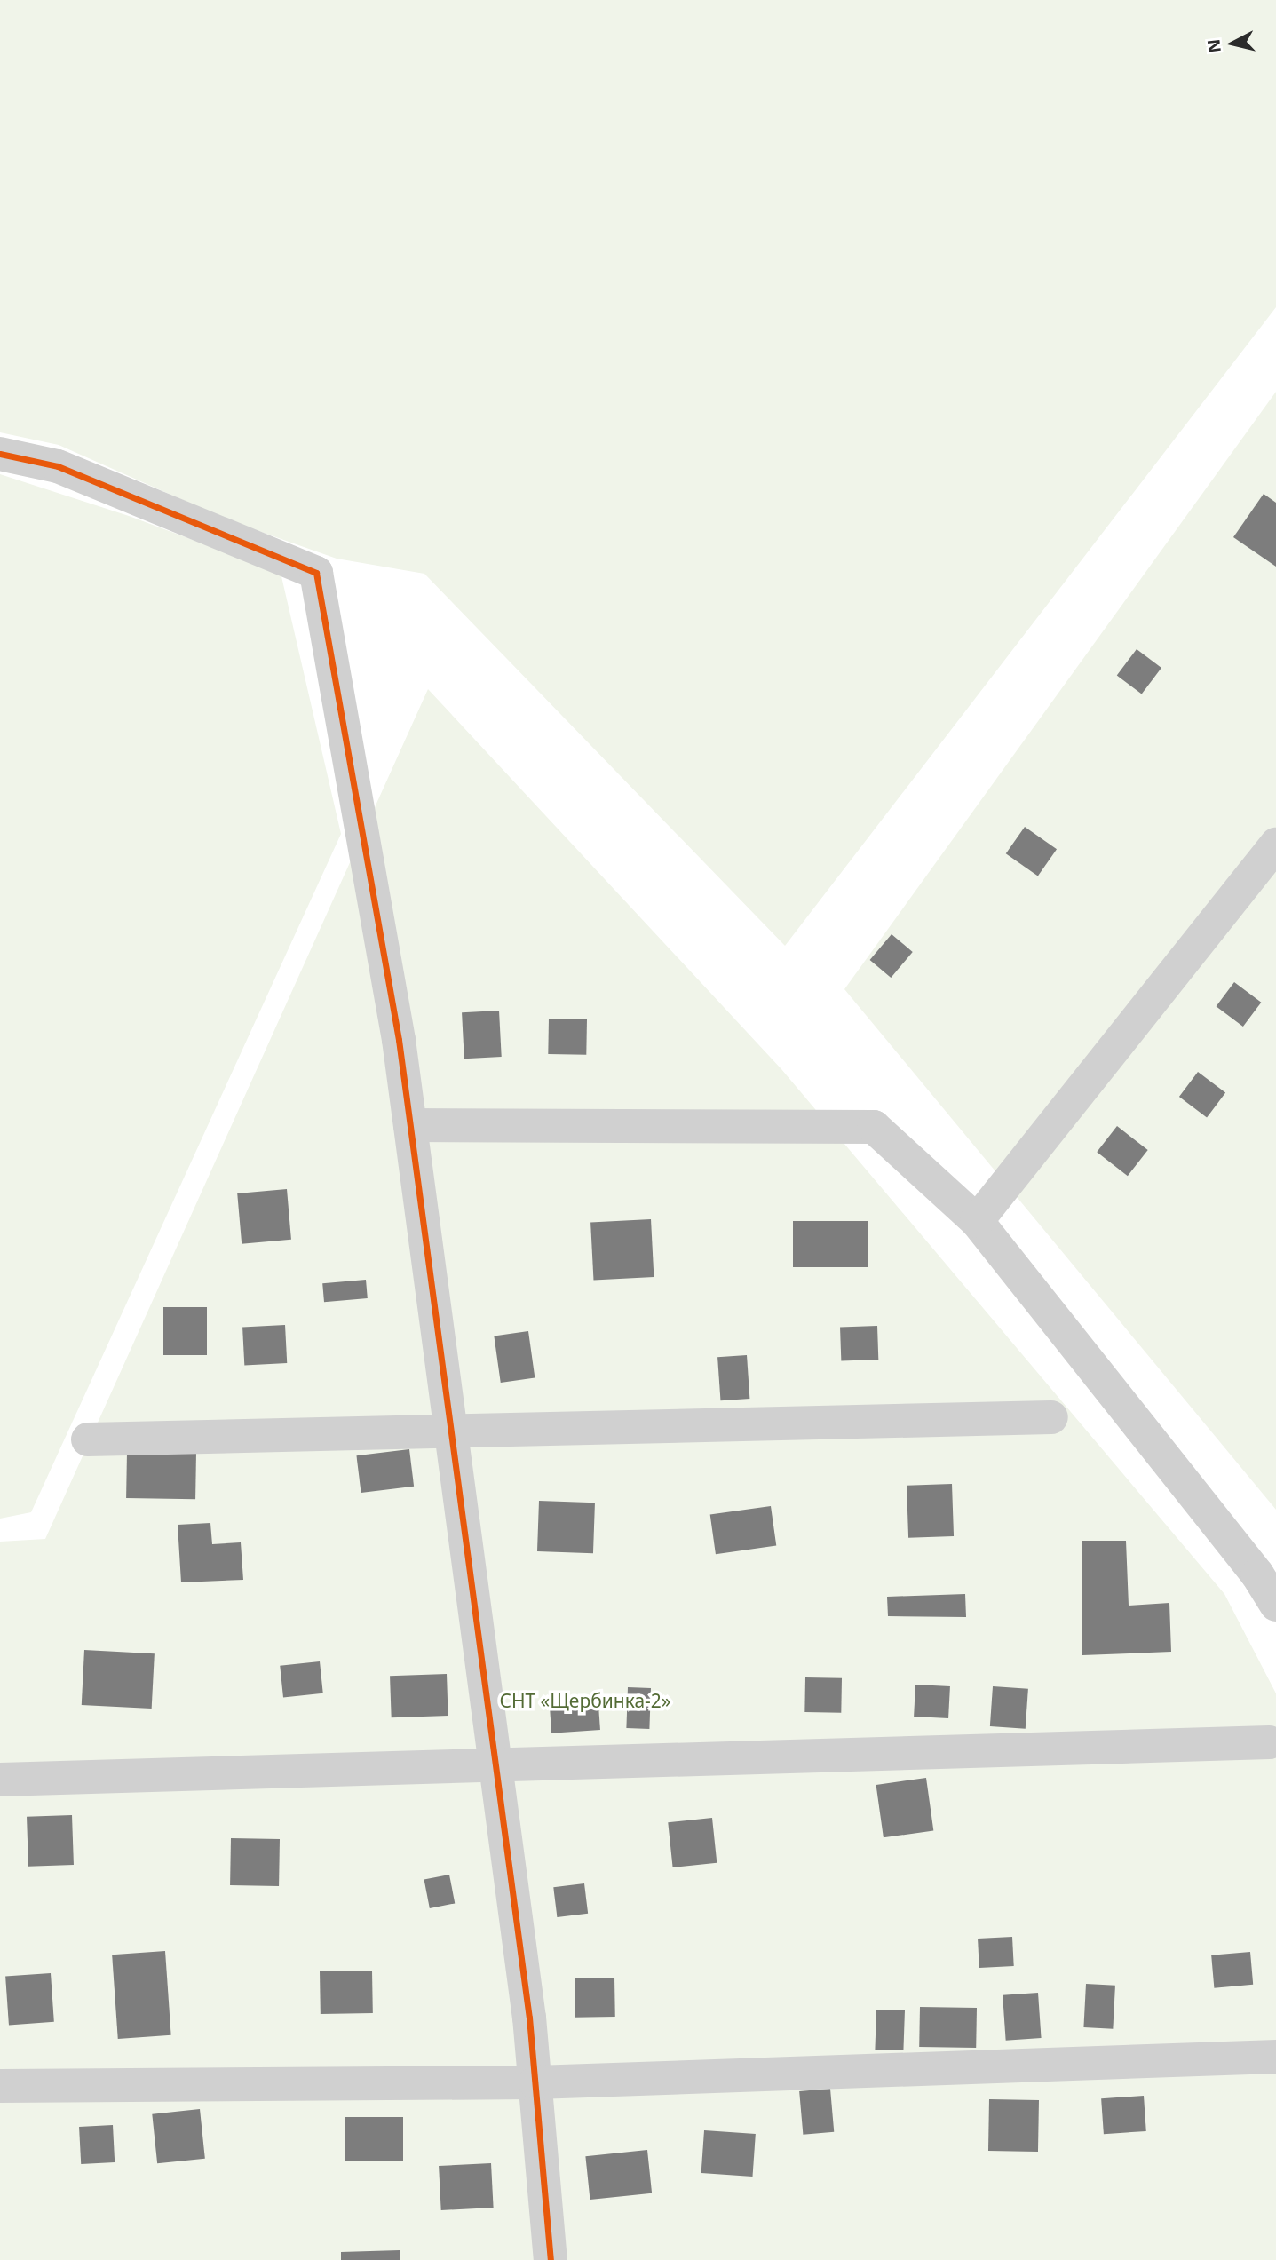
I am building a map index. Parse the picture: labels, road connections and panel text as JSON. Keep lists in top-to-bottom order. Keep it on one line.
{"parks":["СНТ «Щербинка-2»"],"north":"left"}
